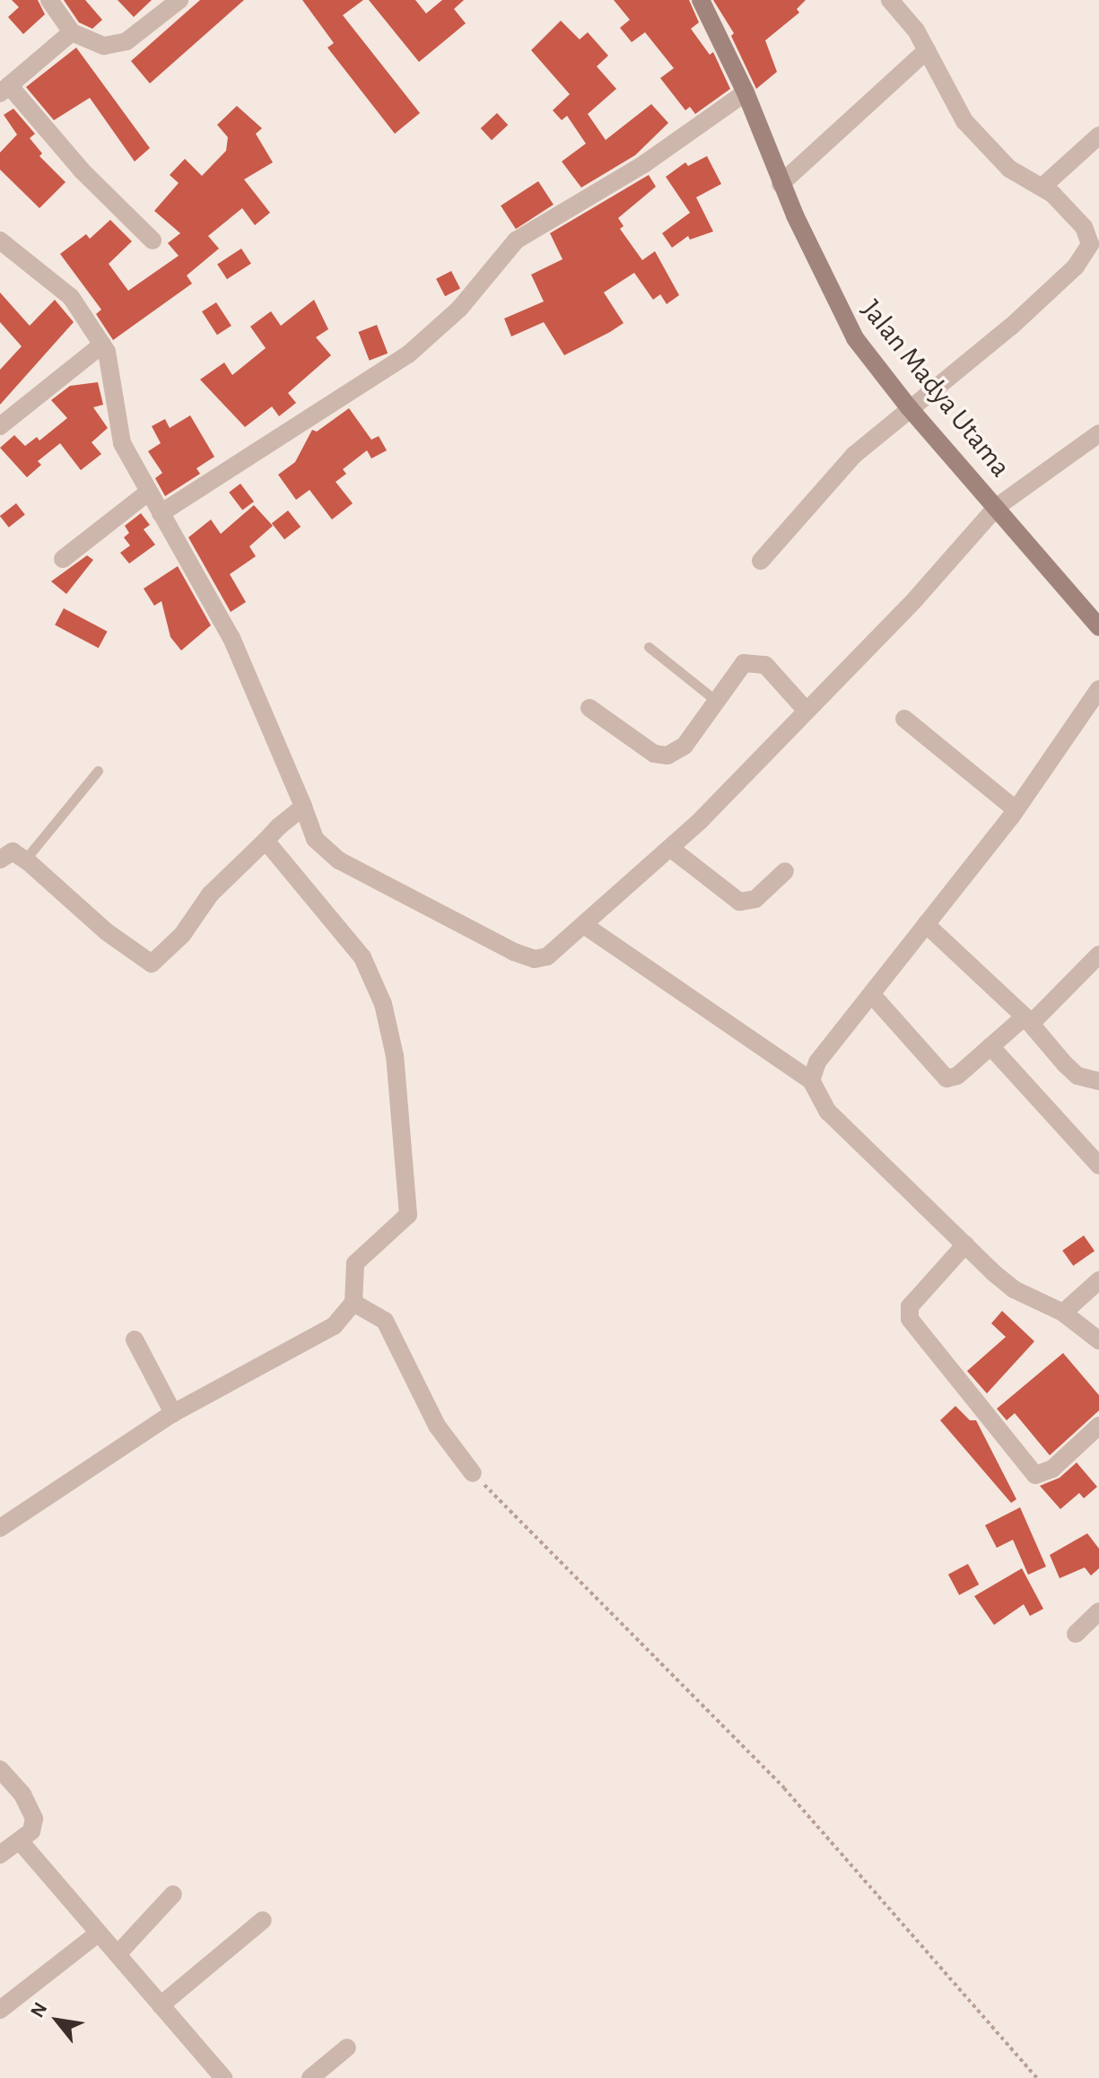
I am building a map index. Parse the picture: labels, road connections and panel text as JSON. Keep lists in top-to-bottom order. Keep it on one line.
{"streets":{"street":["Jalan Madya Utama"]},"north":"top left"}
